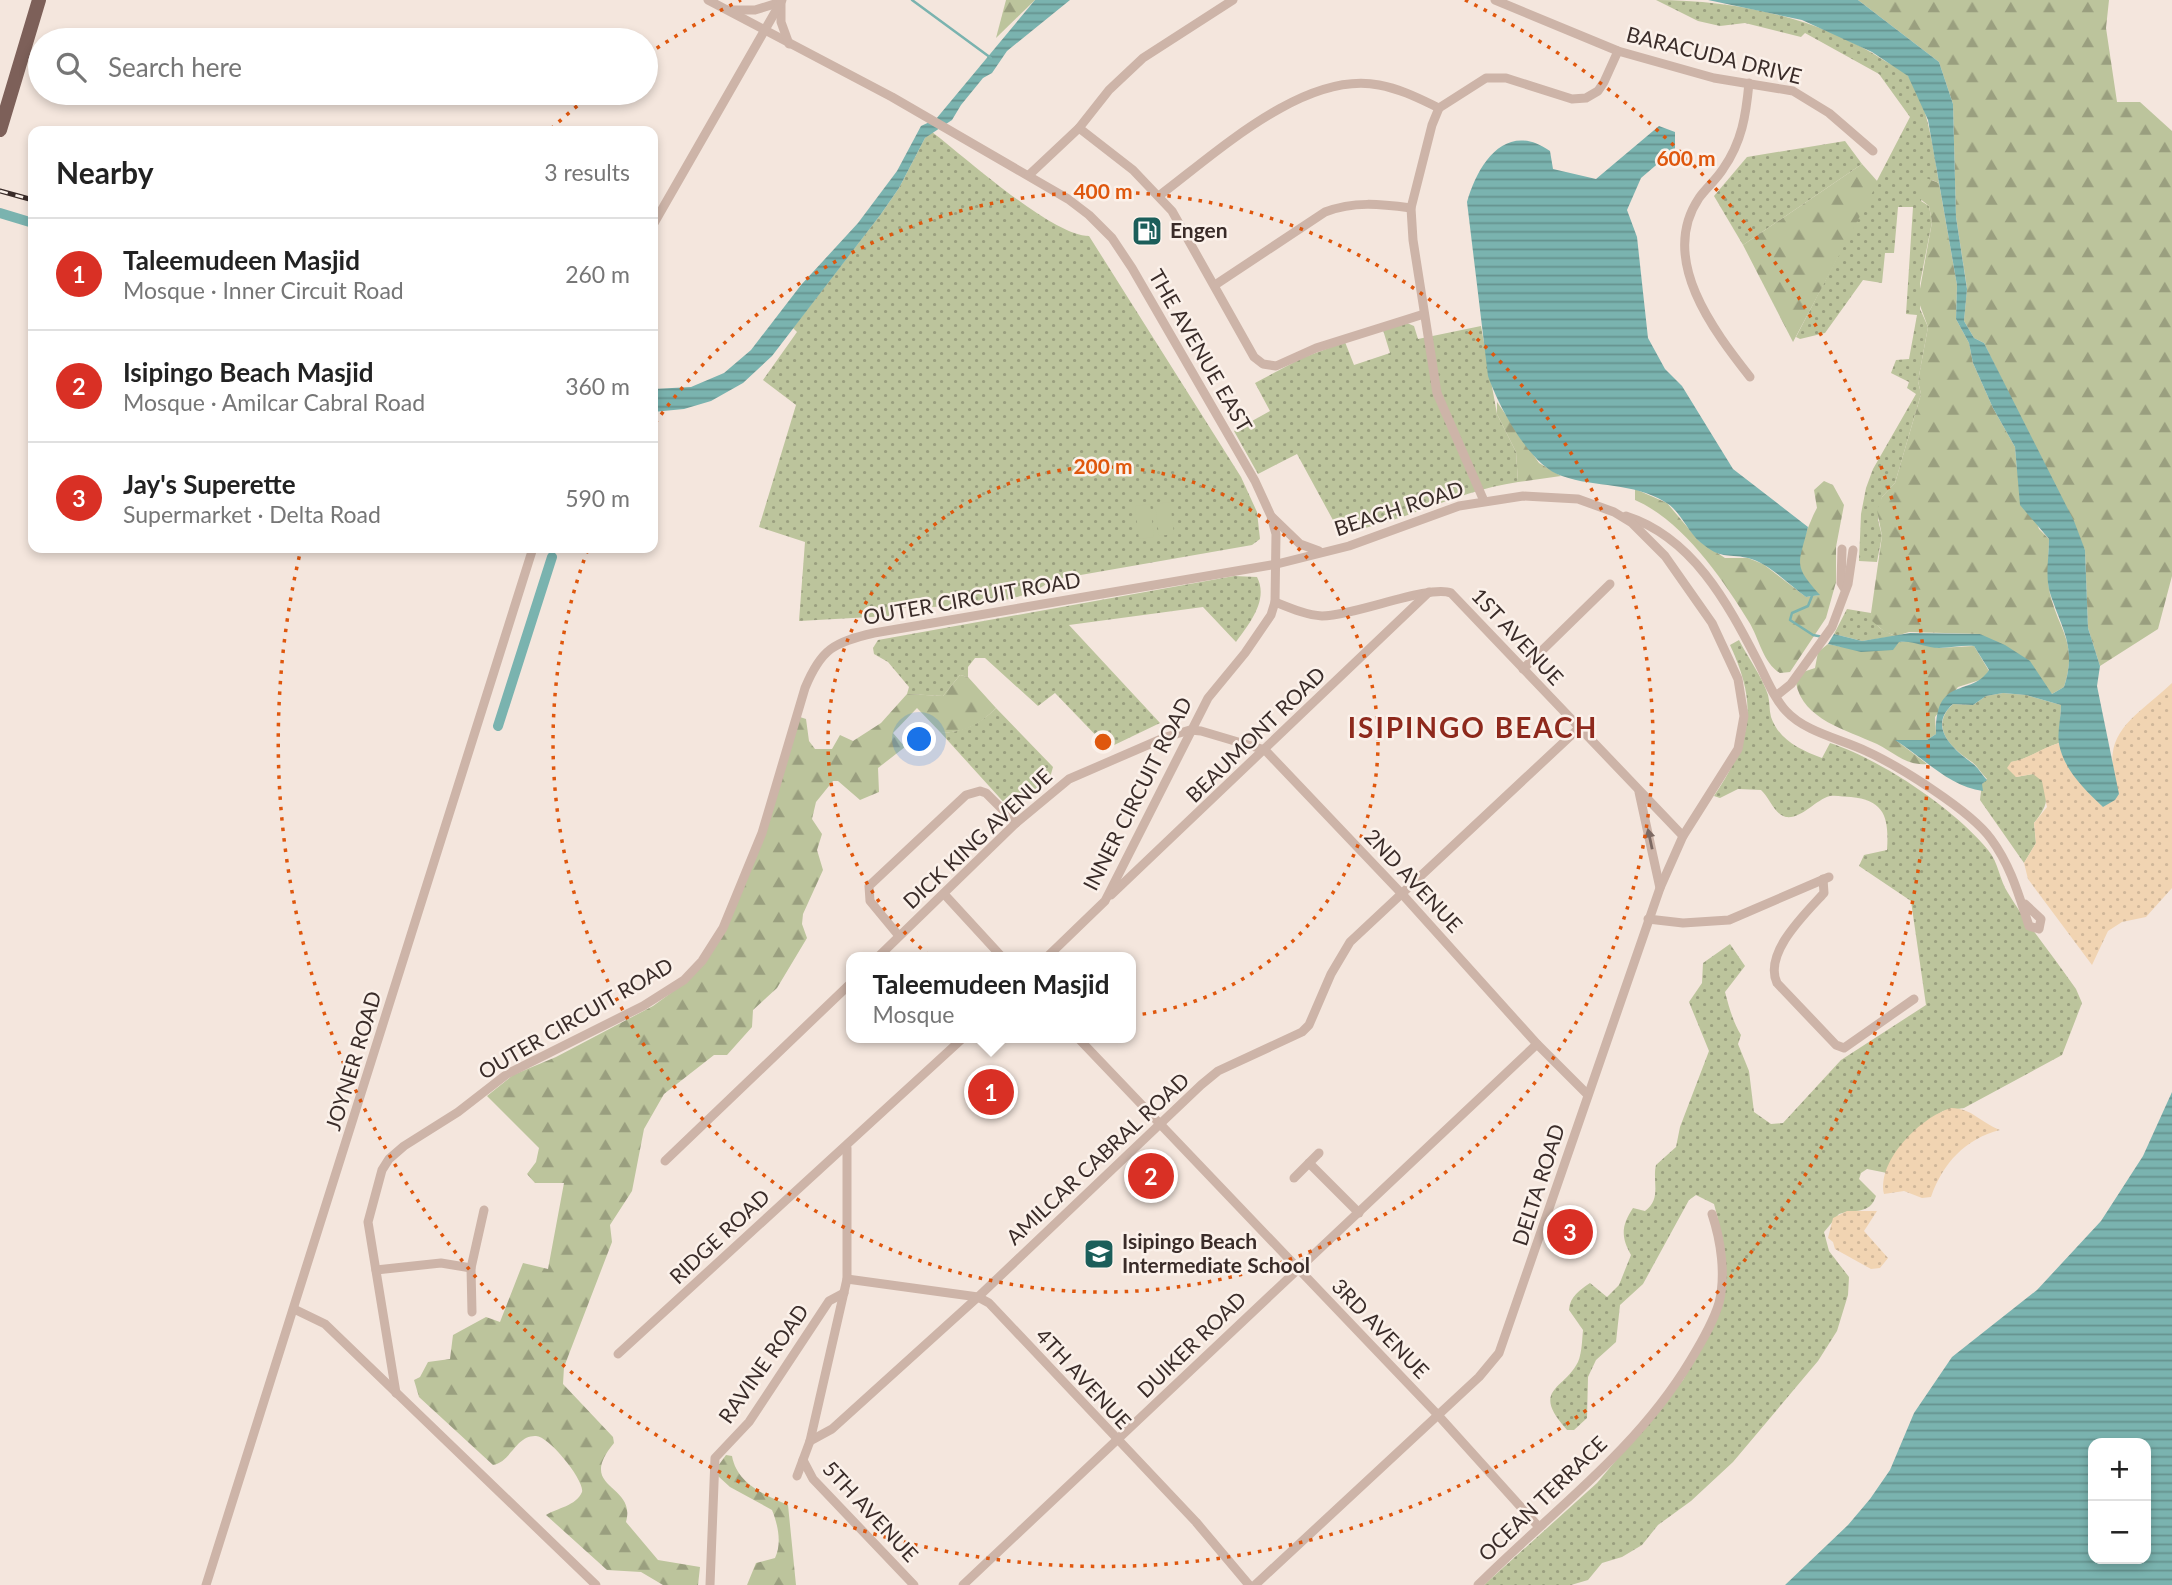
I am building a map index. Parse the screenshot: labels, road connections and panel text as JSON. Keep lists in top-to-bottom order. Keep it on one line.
{"streets":{"street":["BARACUDA DRIVE","THE AVENUE EAST","BEACH ROAD","OUTER CIRCUIT ROAD","1ST AVENUE","BEAUMONT ROAD","INNER CIRCUIT ROAD","DICK KING AVENUE","2ND AVENUE","JOYNER ROAD","AMILCAR CABRAL ROAD","DELTA ROAD","RIDGE ROAD","3RD AVENUE","DUIKER ROAD","RAVINE ROAD","4TH AVENUE","OCEAN TERRACE","5TH AVENUE"]},"crossings":[["THE AVENUE EAST","BEACH ROAD"],["THE AVENUE EAST","OUTER CIRCUIT ROAD"],["THE AVENUE EAST","INNER CIRCUIT ROAD"],["BEACH ROAD","OUTER CIRCUIT ROAD"],["BEACH ROAD","INNER CIRCUIT ROAD"],["BEACH ROAD","DELTA ROAD"],["OUTER CIRCUIT ROAD","INNER CIRCUIT ROAD"],["1ST AVENUE","BEAUMONT ROAD"],["1ST AVENUE","AMILCAR CABRAL ROAD"],["1ST AVENUE","DELTA ROAD"],["BEAUMONT ROAD","INNER CIRCUIT ROAD"],["BEAUMONT ROAD","2ND AVENUE"],["INNER CIRCUIT ROAD","DICK KING AVENUE"],["INNER CIRCUIT ROAD","2ND AVENUE"],["DICK KING AVENUE","2ND AVENUE"],["2ND AVENUE","AMILCAR CABRAL ROAD"],["2ND AVENUE","DELTA ROAD"],["2ND AVENUE","DUIKER ROAD"],["AMILCAR CABRAL ROAD","3RD AVENUE"],["AMILCAR CABRAL ROAD","4TH AVENUE"],["DELTA ROAD","3RD AVENUE"],["3RD AVENUE","DUIKER ROAD"],["3RD AVENUE","OCEAN TERRACE"],["DUIKER ROAD","4TH AVENUE"]],"districts":["ISIPINGO BEACH"],"places":{"fuel station":["Engen"],"school or university":["Isipingo Beach Intermediate School"]},"page":{"search":"Search here","heading":["Nearby","3 results"],"list":[{"mark":"1","name":"Taleemudeen Masjid","note":"Mosque · Inner Circuit Road","value":"260 m"},{"mark":"2","name":"Isipingo Beach Masjid","note":"Mosque · Amilcar Cabral Road","value":"360 m"},{"mark":"3","name":"Jay's Superette","note":"Supermarket · Delta Road","value":"590 m"}],"popup":["Taleemudeen Masjid","Mosque"],"pins":["1","2","3"],"map_buttons":["+","−"]},"rings":["600 m","400 m","200 m"]}
